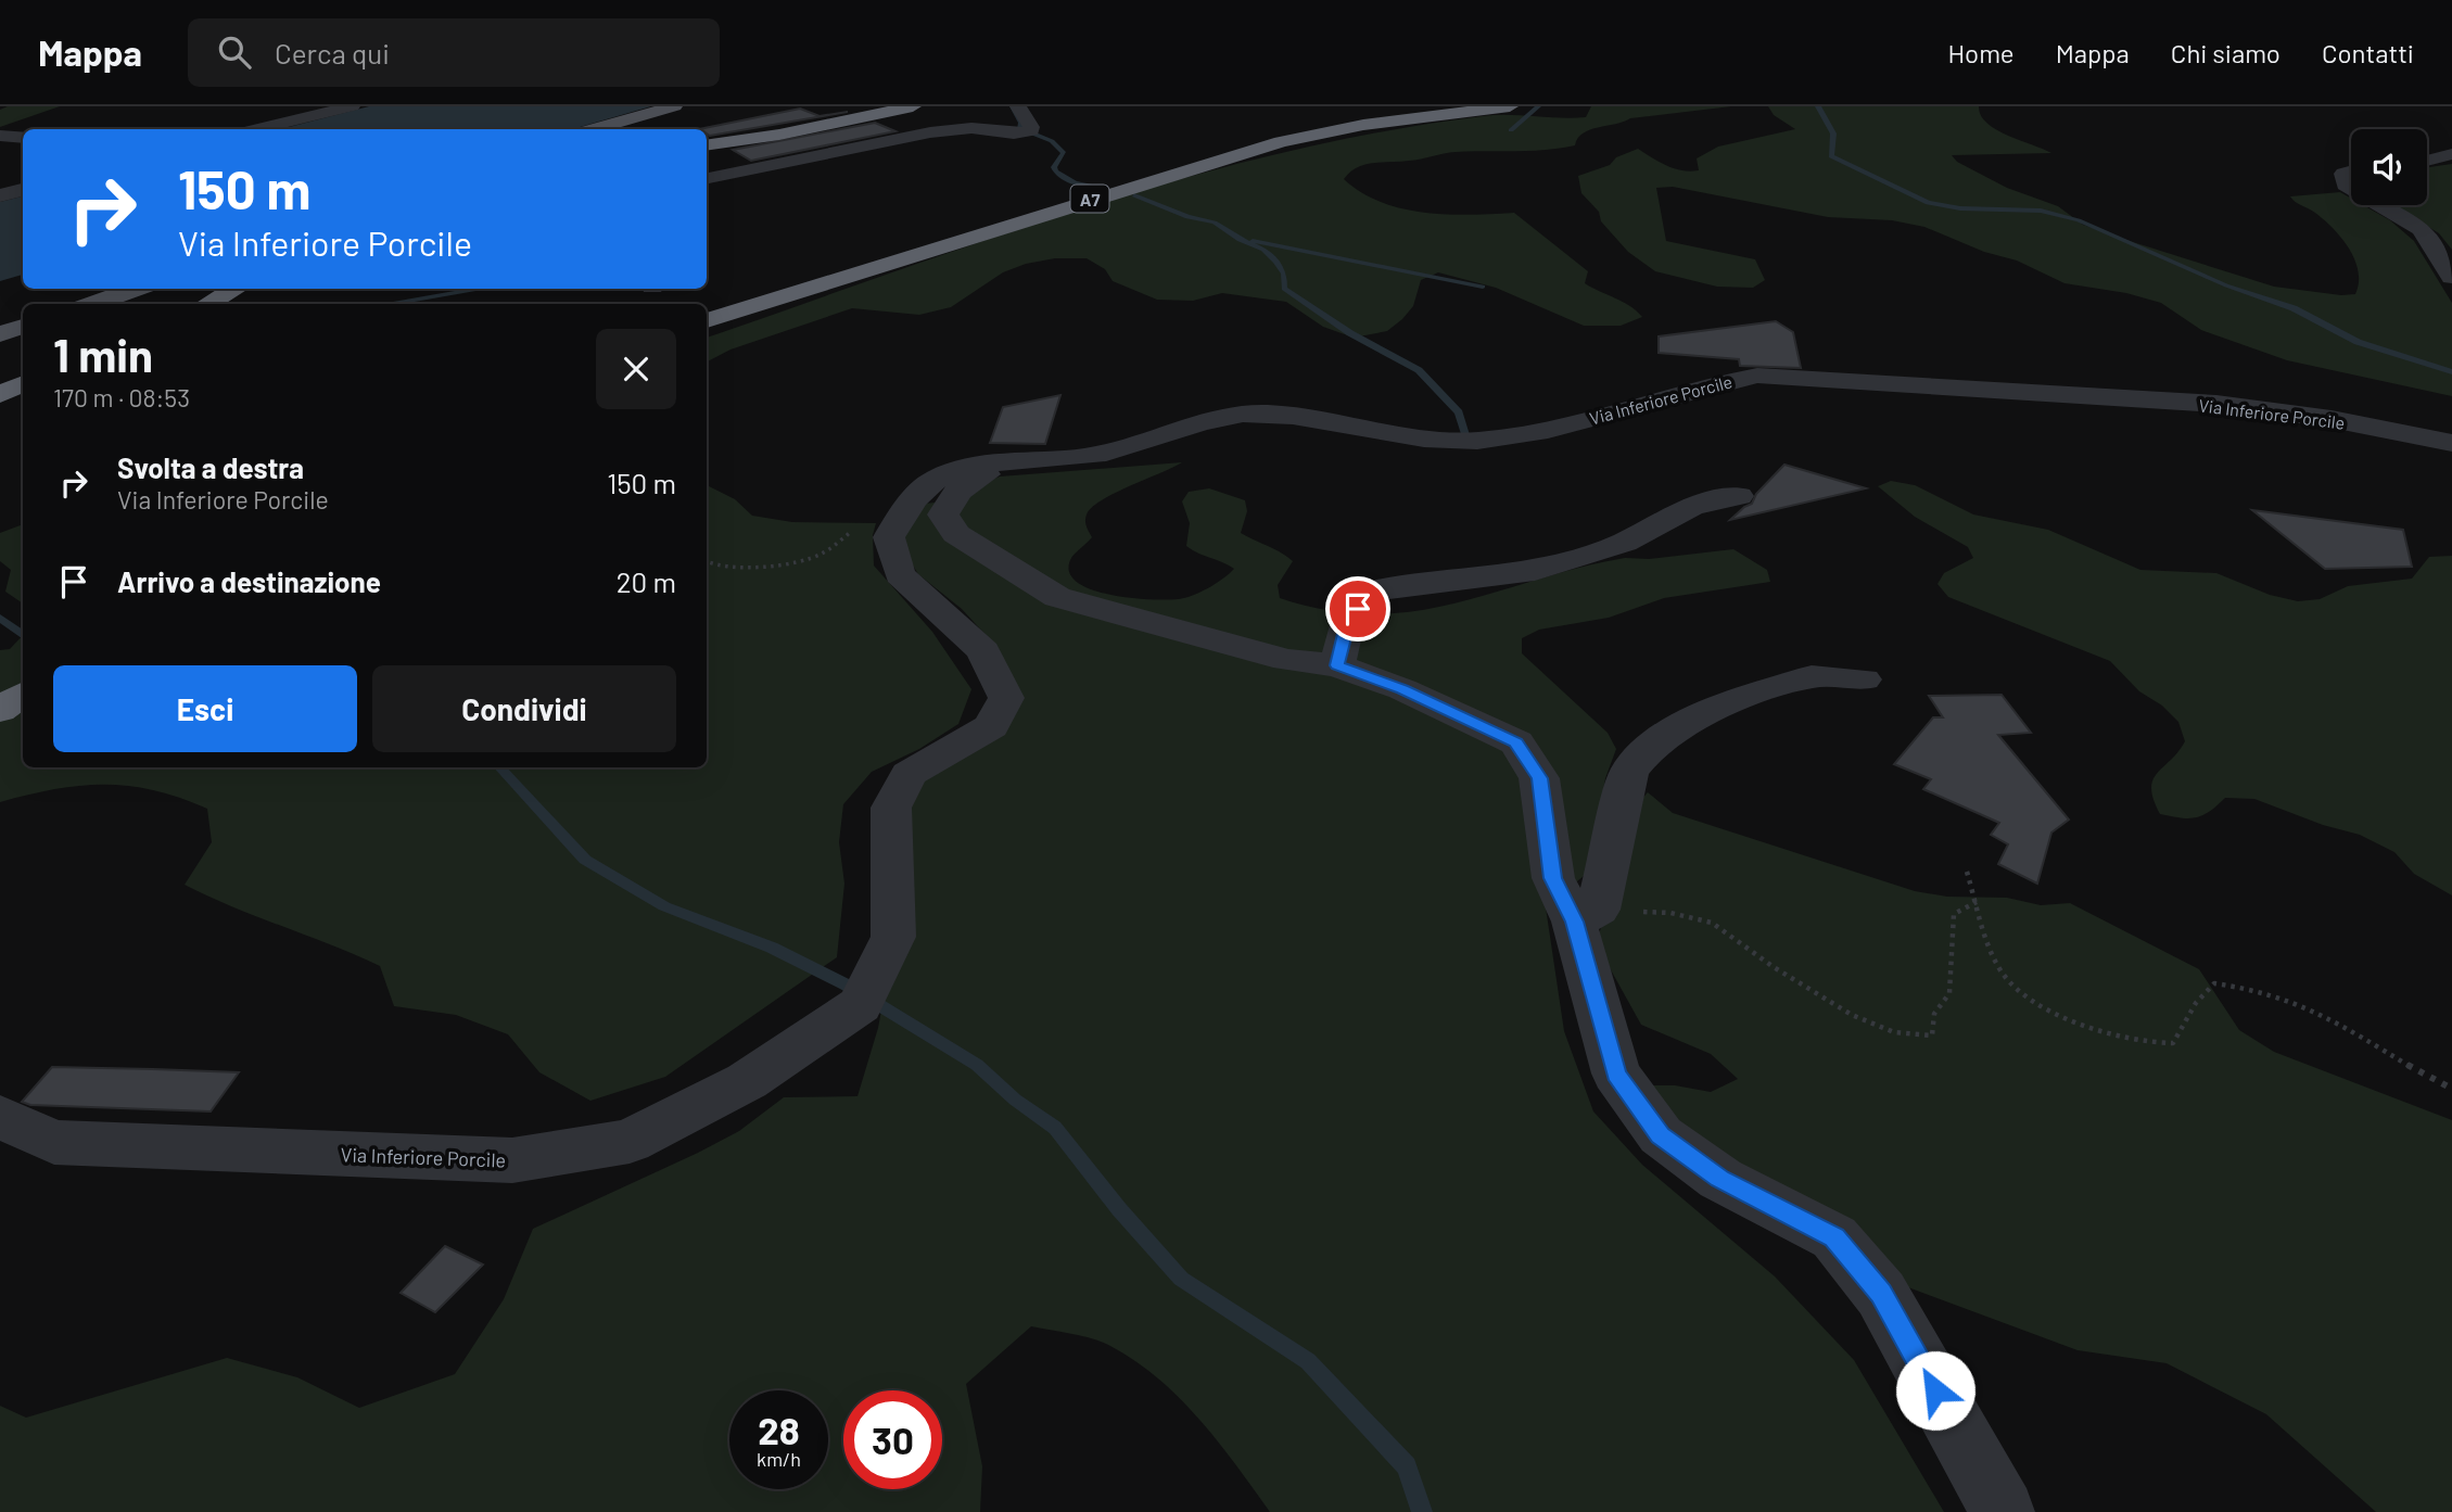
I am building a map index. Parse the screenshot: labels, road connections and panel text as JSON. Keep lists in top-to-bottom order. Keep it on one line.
{"streets":{"highway":["A7"],"street":["Via Inferiore Porcile"]},"page":{"header":"Mappa","search":"Cerca qui","nav":["Home","Mappa","Chi siamo","Contatti"],"turn":["150 m","Via Inferiore Porcile"],"heading":["1 min","170 m · 08:53"],"list":[{"name":"Svolta a destra","note":"Via Inferiore Porcile","value":"150 m"},{"name":"Arrivo a destinazione","value":"20 m"}],"buttons":["Esci","Condividi"],"speed":"28 km/h","limit":"30"}}
